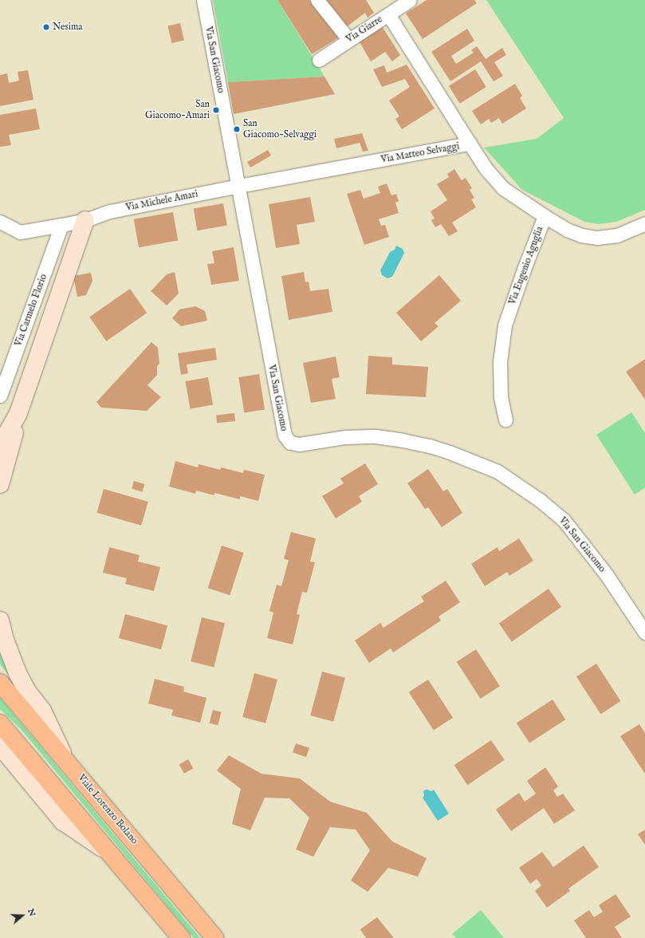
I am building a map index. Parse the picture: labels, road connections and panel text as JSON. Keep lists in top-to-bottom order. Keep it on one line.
{"streets":{"main road":["Viale Lorenzo Bolano"],"street":["Via Giarre","Via San Giacomo","Via Matteo Selvaggi","Via Michele Amari","Via Eugenio Aguglia","Via Carmelo Florio"]},"crossings":[["Via Giarre","Via Matteo Selvaggi"],["Via San Giacomo","Via Matteo Selvaggi"],["Via San Giacomo","Via Michele Amari"],["Via Matteo Selvaggi","Via Michele Amari"],["Via Matteo Selvaggi","Via Eugenio Aguglia"],["Via Michele Amari","Via Carmelo Florio"]],"places":["Nesima","San Giacomo-Amari","San Giacomo-Selvaggi"],"north":"right"}
